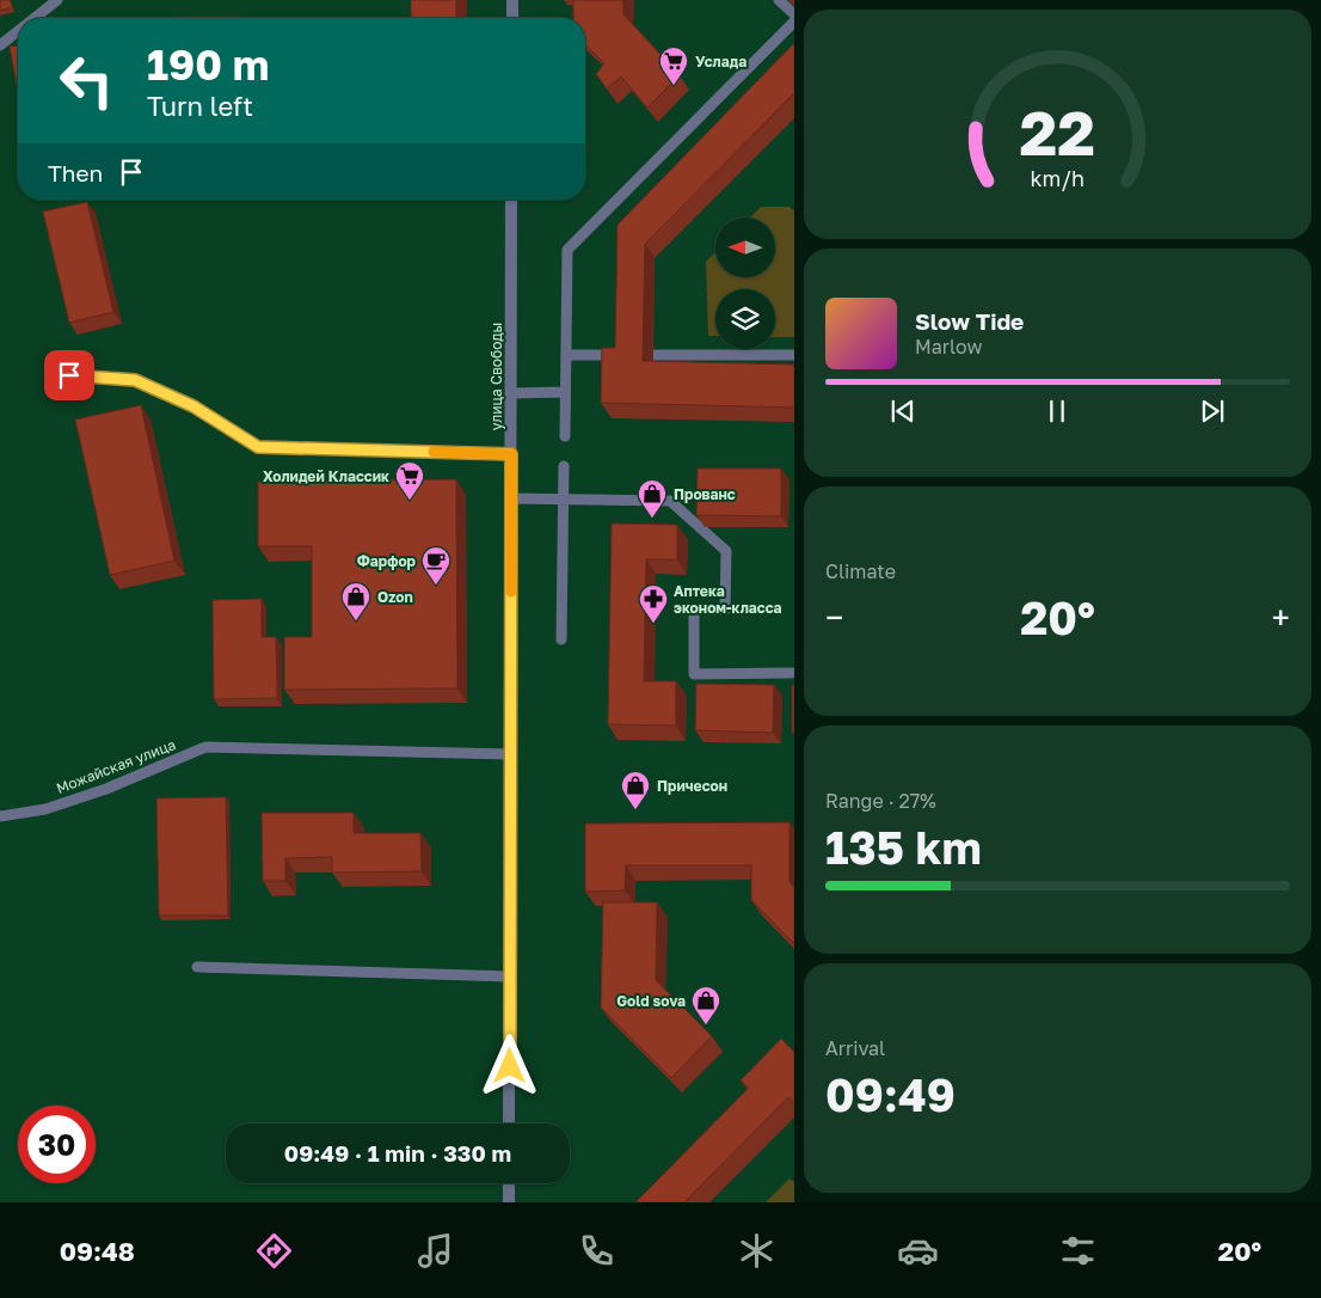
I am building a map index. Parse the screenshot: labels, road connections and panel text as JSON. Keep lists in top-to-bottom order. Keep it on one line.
{"streets":{"street":["улица Свободы"],"lane":["Можайская улица"]},"crossings":[["улица Свободы","Можайская улица"]],"places":{"supermarket":["Услада","Холидей Классик"],"shop":["Прованс","Ozon","Причесон","Gold sova"],"cafe":["Фарфор"],"pharmacy":["Аптека эконом-класса"]},"north":"left","page":{"turn":["190 m","Turn left"],"then":"Then","song":["Slow Tide","Marlow"],"tile":["Climate",["Range · 27%","135 km"],["Arrival","09:49"]],"heat":["−","20°","+"],"limit":"30","trip":"09:49 · 1 min · 330 m","tabs":["09:48","20°"],"gauge":["22","km/h"]}}
